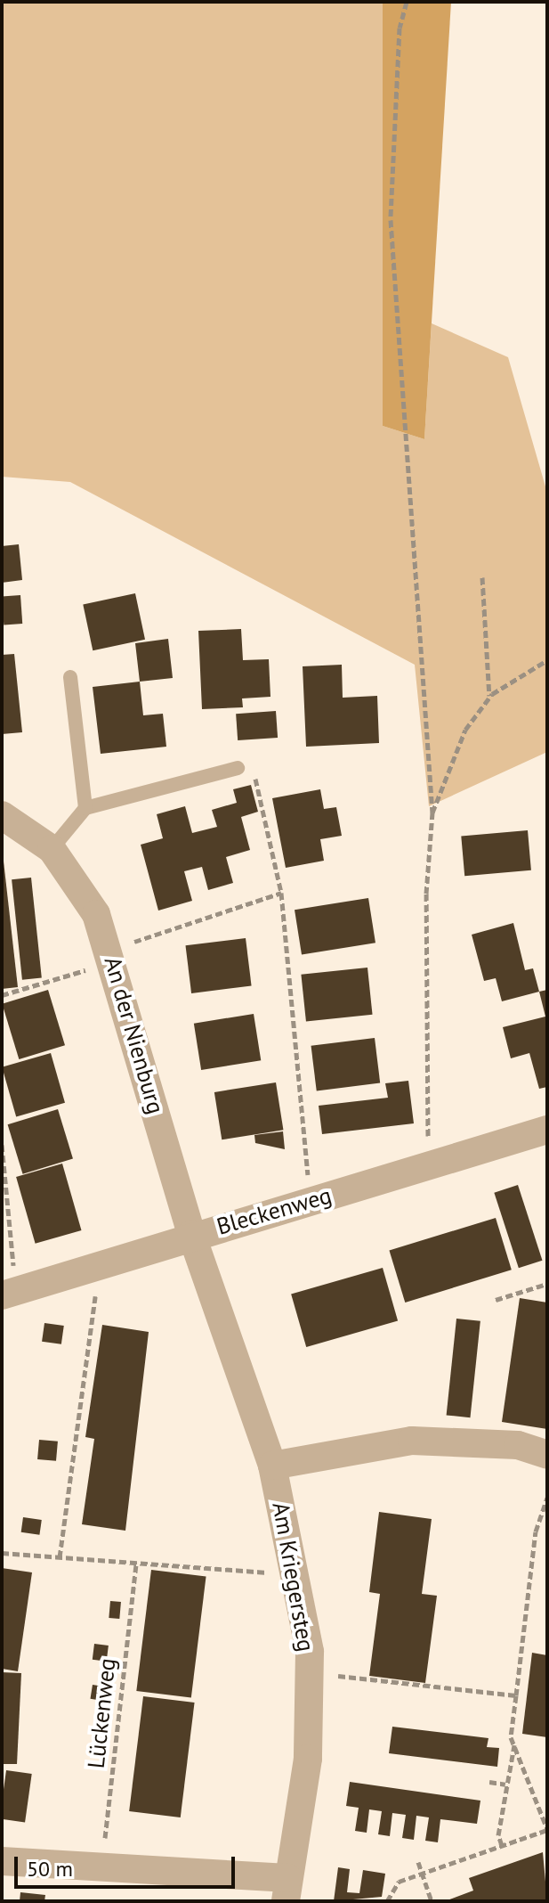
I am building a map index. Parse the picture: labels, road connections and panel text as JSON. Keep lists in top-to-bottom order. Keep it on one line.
{"streets":{"street":["An der Nienburg","Bleckenweg","Am Kriegersteg"],"path":["Lückenweg"]},"crossings":[["An der Nienburg","Bleckenweg"],["An der Nienburg","Am Kriegersteg"],["Bleckenweg","Am Kriegersteg"]],"scale_bar":"50 m"}
